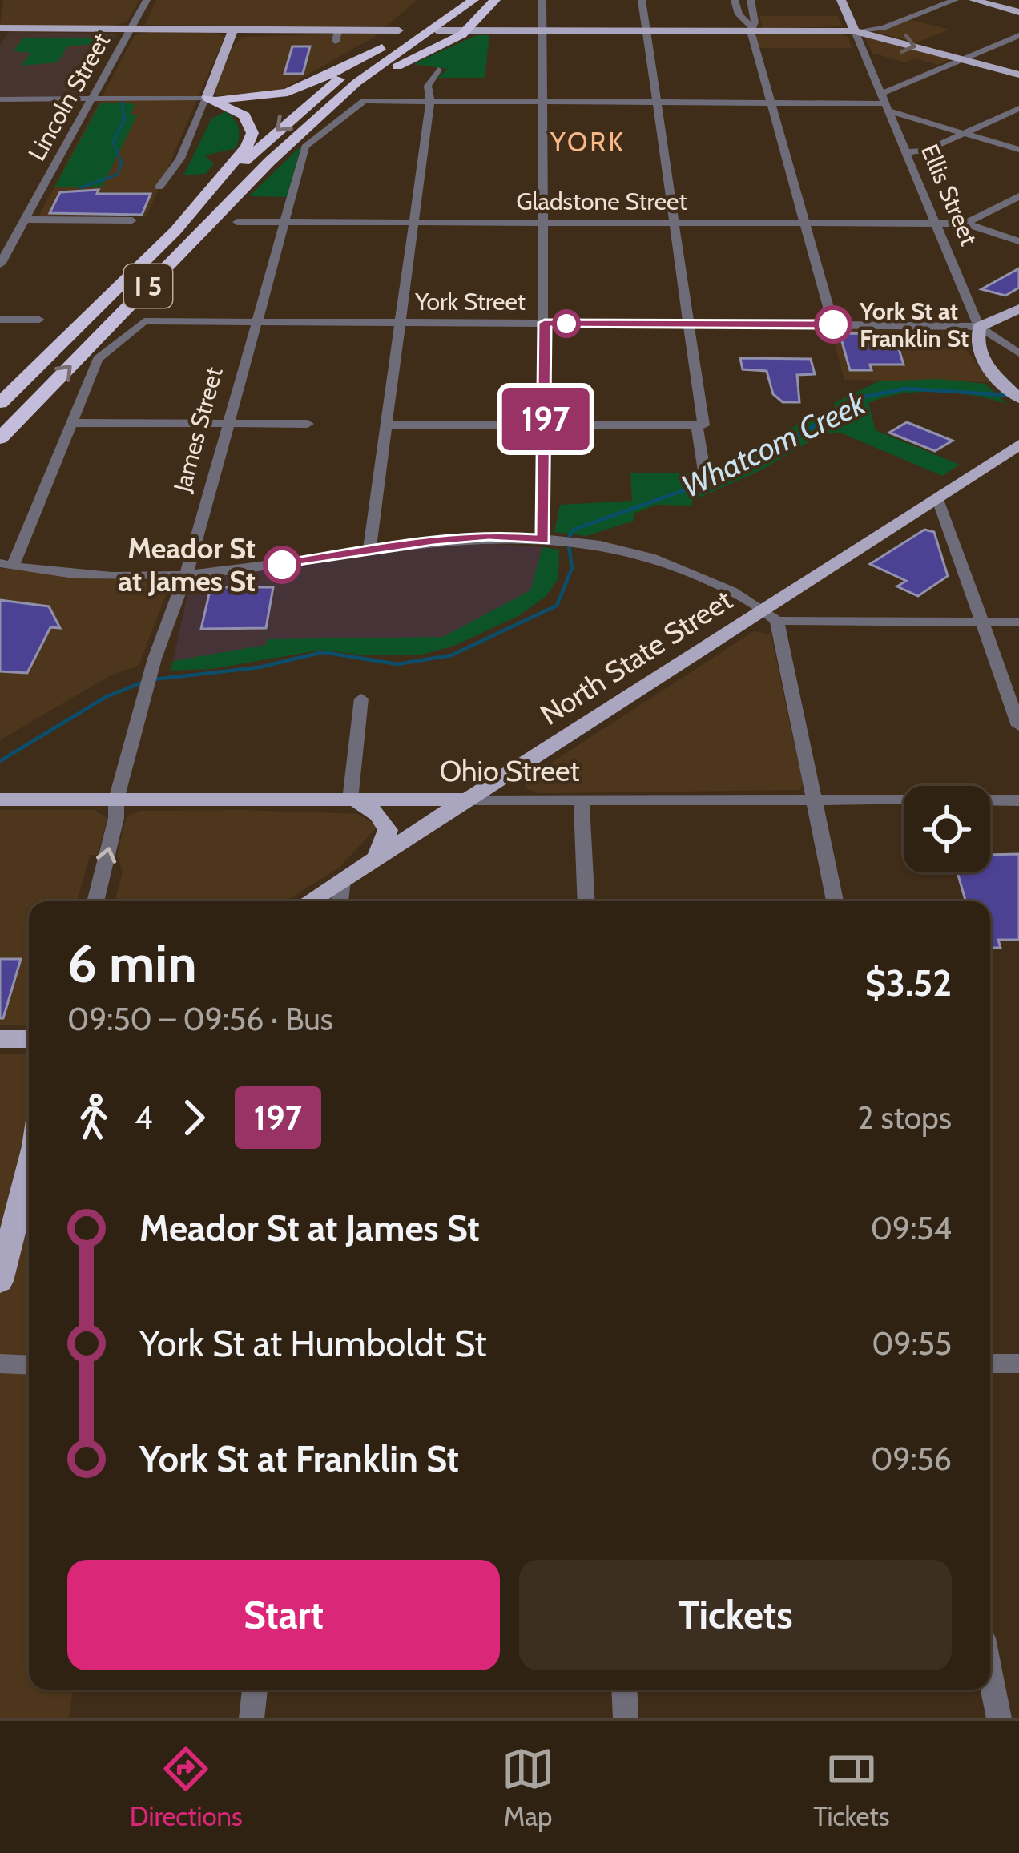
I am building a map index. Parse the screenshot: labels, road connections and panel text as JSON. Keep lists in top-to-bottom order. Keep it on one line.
{"streets":{"highway":["I 5"],"main road":["Ellis Street","North State Street","Ohio Street"],"street":["Lincoln Street","Gladstone Street","York Street","James Street"]},"crossings":[["Ellis Street","Gladstone Street"],["Ellis Street","York Street"],["Gladstone Street","James Street"],["York Street","James Street"],["James Street","Ohio Street"],["North State Street","Ohio Street"]],"districts":["YORK"],"water":["Whatcom Creek"],"places":["York St at Franklin St","Meador St at James St"],"lines":["bus line 197"],"page":{"on_map":"197","heading":["6 min","09:50 – 09:56 · Bus","$3.52"],"legs":["4","197","2 stops"],"list":[{"name":"Meador St at James St","value":"09:54"},{"name":"York St at Humboldt St","value":"09:55"},{"name":"York St at Franklin St","value":"09:56"}],"buttons":["Start","Tickets"],"tabs":["Directions","Map","Tickets"]}}
